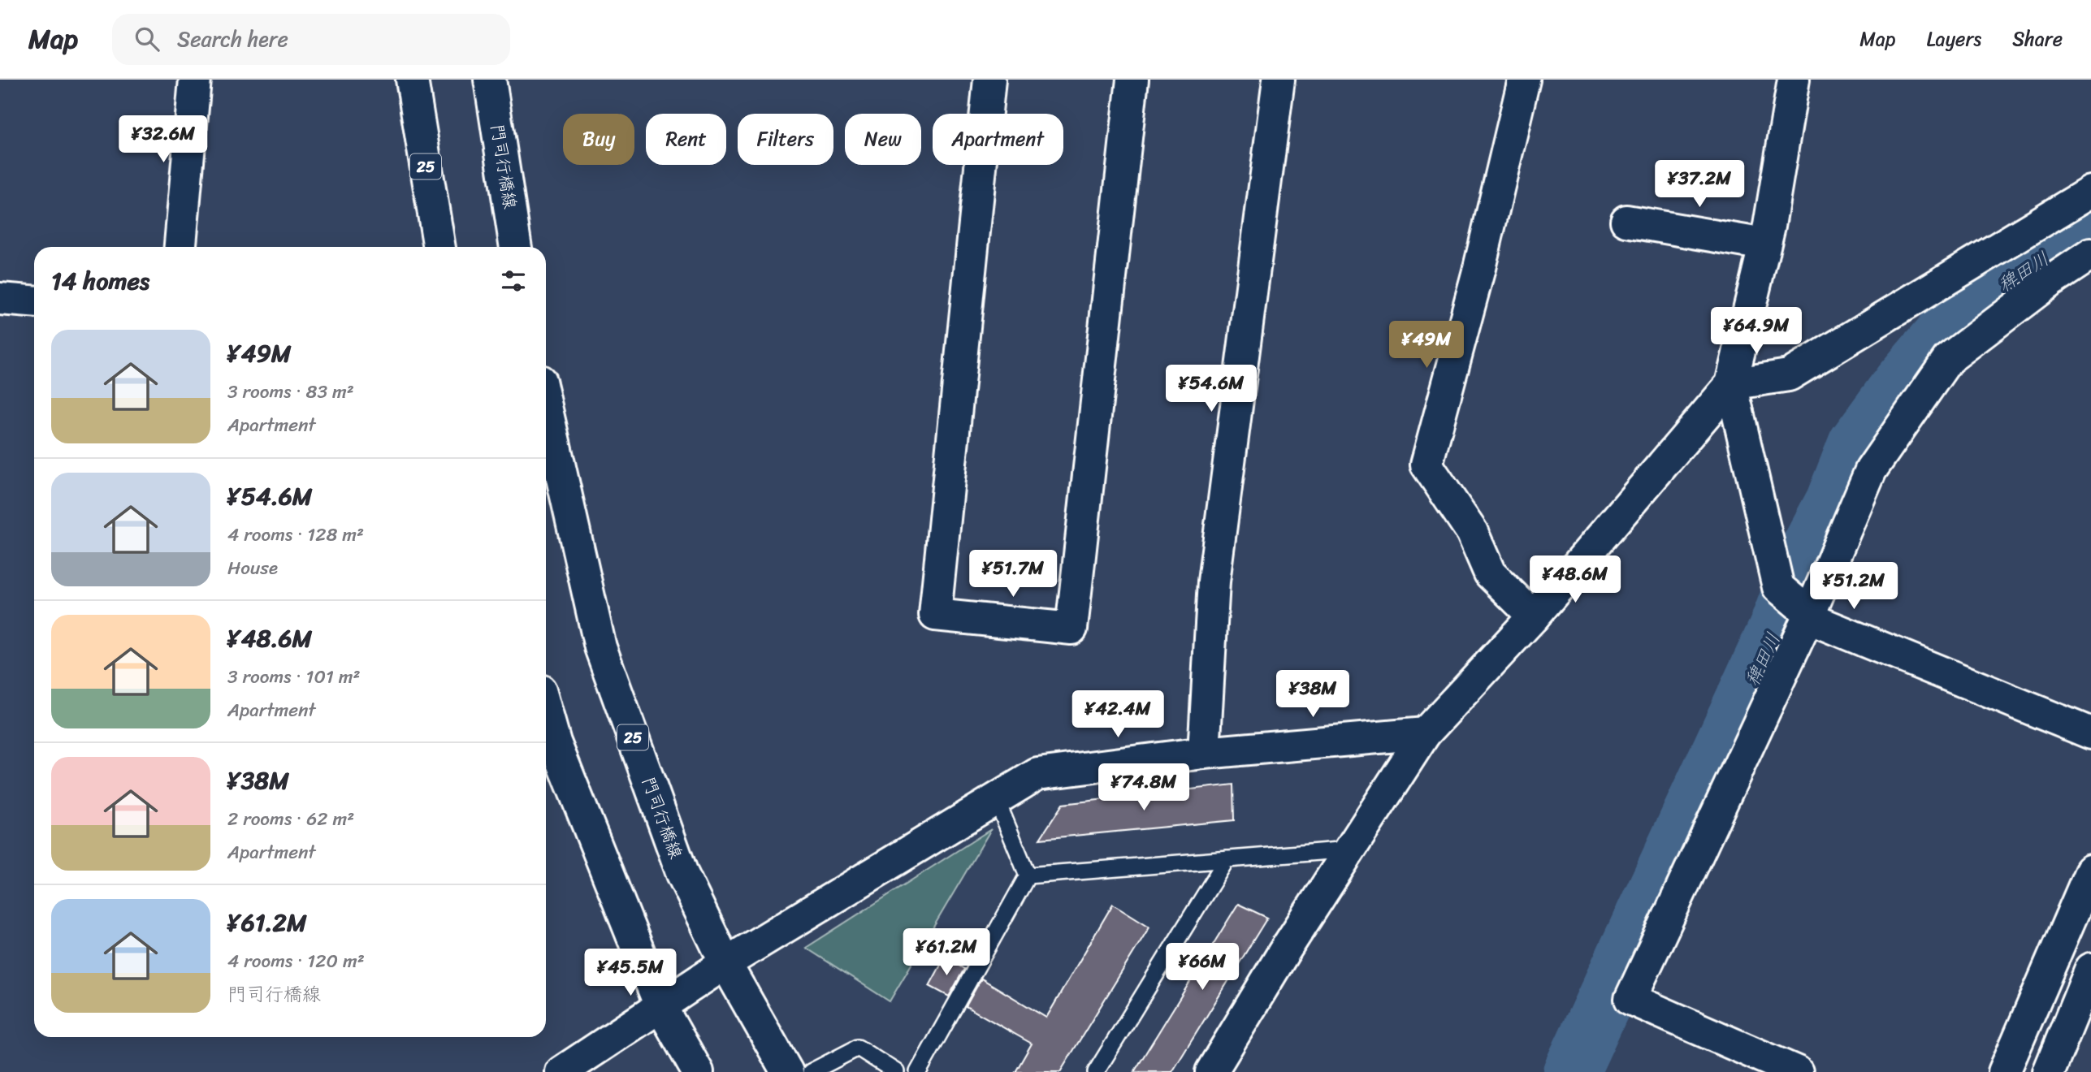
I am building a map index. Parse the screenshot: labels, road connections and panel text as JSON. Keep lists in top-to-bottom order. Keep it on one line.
{"streets":{"street":["25","門司行橋線"]},"water":["稗田川"],"page":{"header":"Map","search":"Search here","nav":["Map","Layers","Share"],"chip":["Buy","Rent","Filters","New","Apartment"],"price":["¥32.6M","¥37.2M","¥64.9M","¥49M","¥54.6M","¥51.7M","¥48.6M","¥51.2M","¥38M","¥42.4M","¥74.8M","¥61.2M","¥66M","¥45.5M"],"heading":"14 homes","list":[{"name":"¥49M","note":"3 rooms · 83 m² · Apartment"},{"name":"¥54.6M","note":"4 rooms · 128 m² · House"},{"name":"¥48.6M","note":"3 rooms · 101 m² · Apartment"},{"name":"¥38M","note":"2 rooms · 62 m² · Apartment"},{"name":"¥61.2M","note":"4 rooms · 120 m² · 門司行橋線"}]}}
